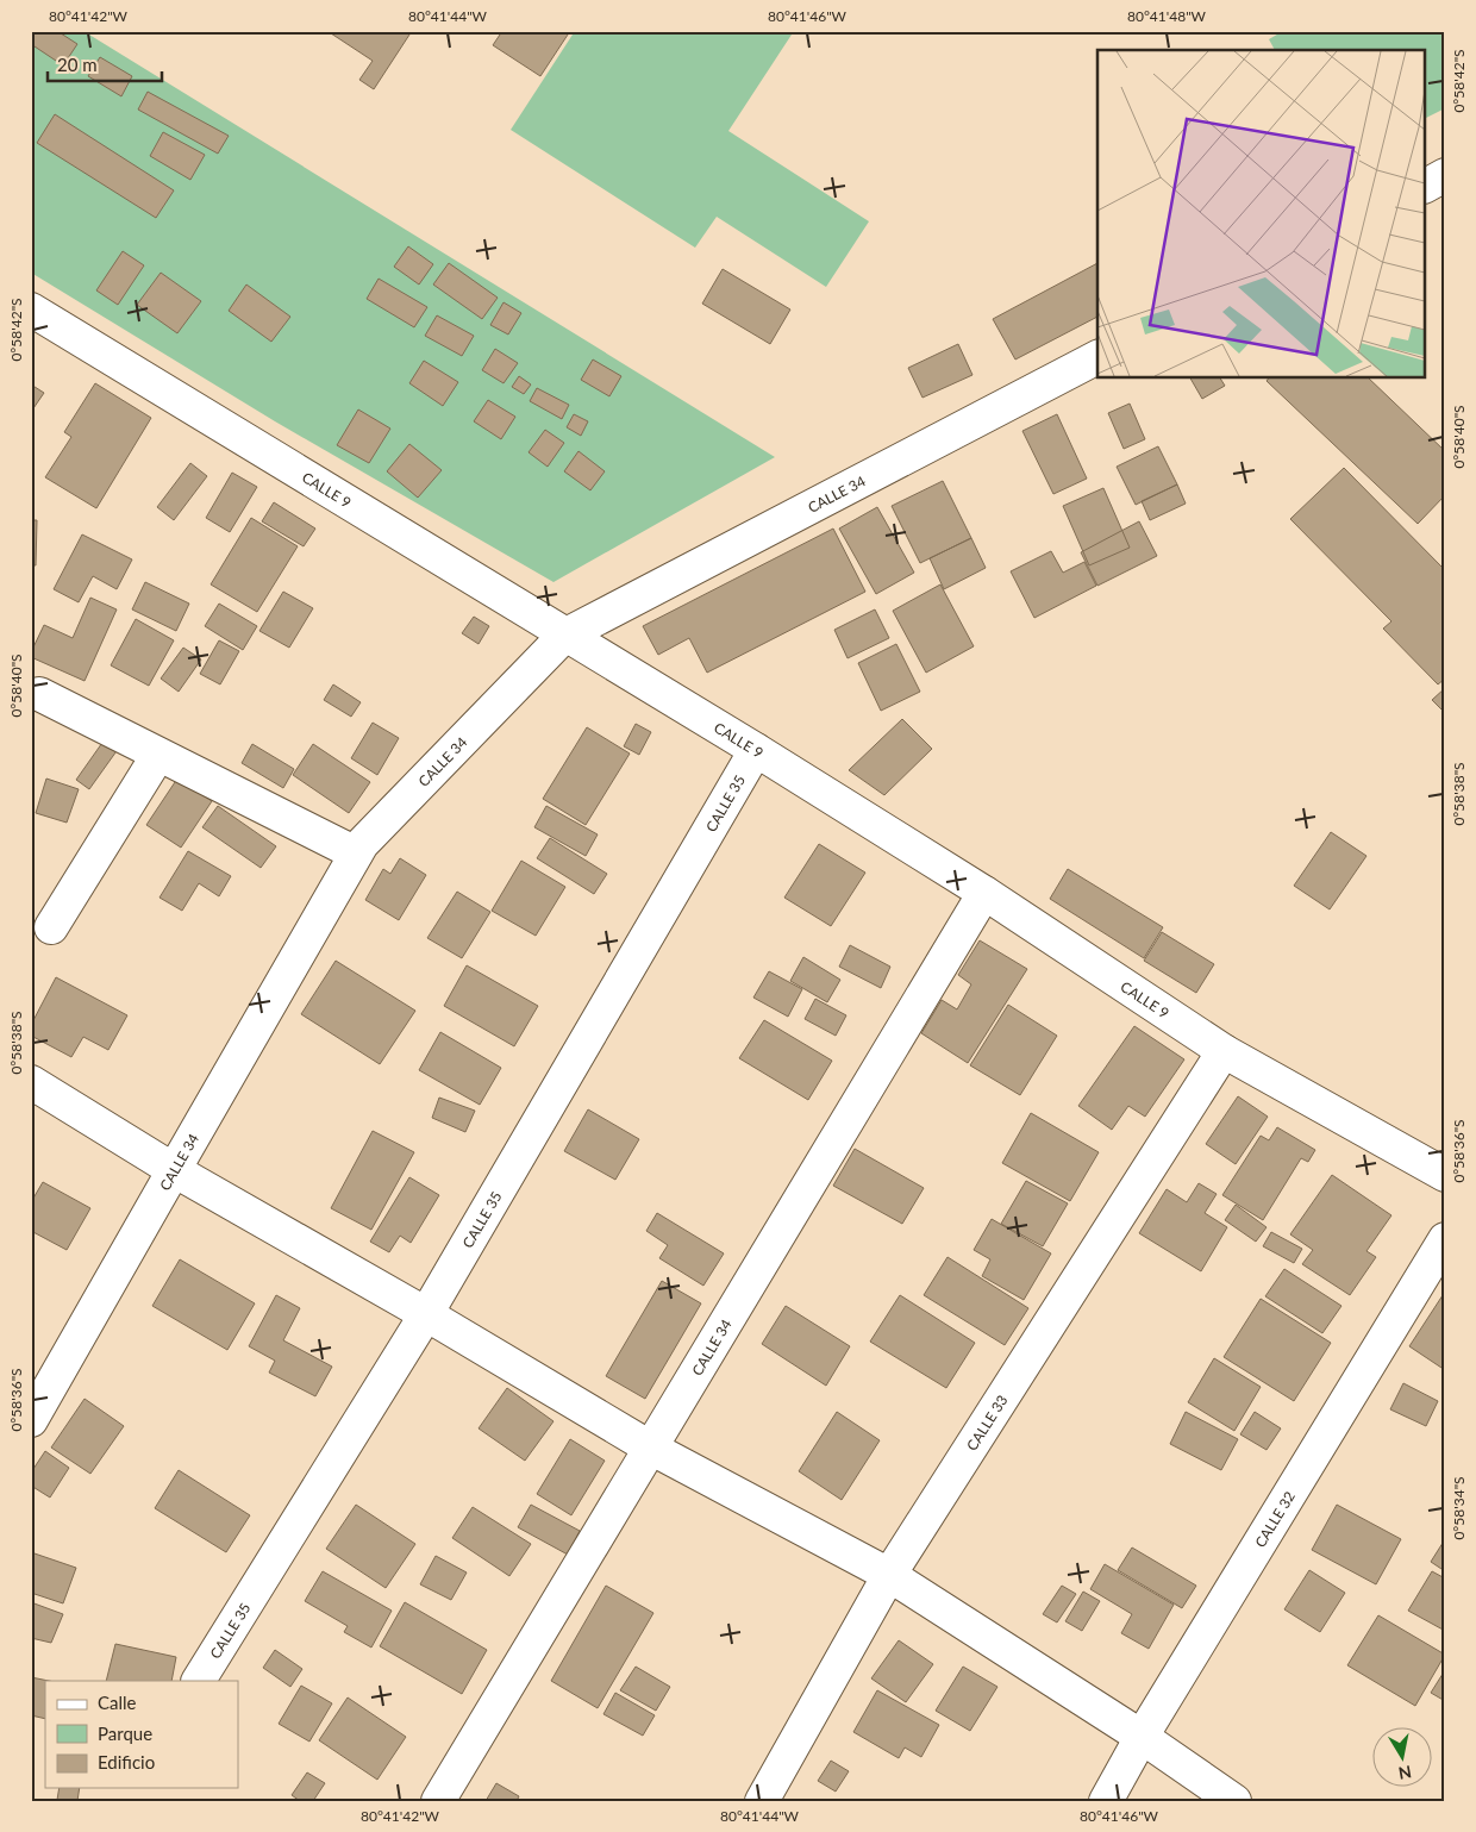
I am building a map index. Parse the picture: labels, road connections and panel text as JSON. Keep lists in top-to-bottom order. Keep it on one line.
{"streets":{"street":["CALLE 9","CALLE 34","CALLE 35","CALLE 33","CALLE 32"]},"crossings":[["CALLE 9","CALLE 34"],["CALLE 9","CALLE 35"],["CALLE 9","CALLE 33"]],"legend":["Calle","Parque","Edificio"],"scale_bar":"20 m","north":"bottom","coordinates":["80°41'42\"W","80°41'44\"W","80°41'46\"W","80°41'48\"W","0°58'42\"S","0°58'40\"S","0°58'38\"S","0°58'36\"S","0°58'34\"S"]}
